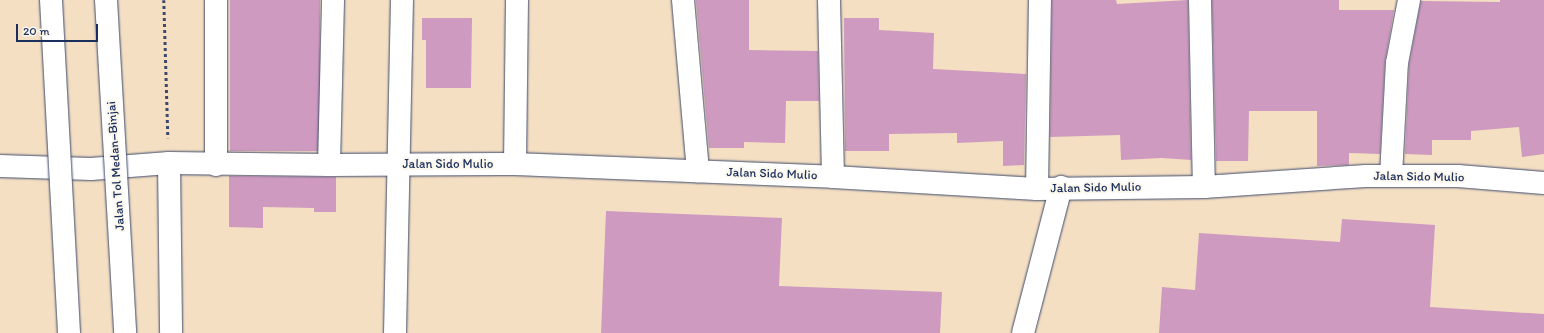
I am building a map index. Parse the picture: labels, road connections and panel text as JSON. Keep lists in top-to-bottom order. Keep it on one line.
{"streets":{"main road":["Jalan Sido Mulio","Jalan Tol Medan–Binjai"]},"scale_bar":"20 m"}
